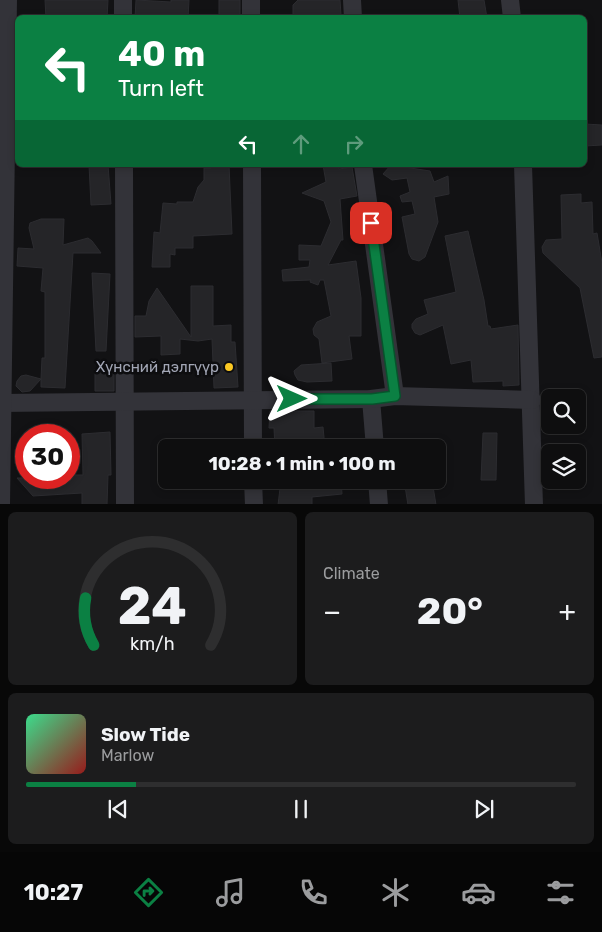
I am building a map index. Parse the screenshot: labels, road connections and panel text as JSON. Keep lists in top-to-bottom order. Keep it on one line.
{"places":["Хүнсний дэлгүүр"],"page":{"turn":["40 m","Turn left"],"limit":"30","trip":"10:28 · 1 min · 100 m","tile":"Climate","heat":["−","20°","+"],"song":["Slow Tide","Marlow"],"tabs":"10:27","gauge":["24","km/h"]}}
